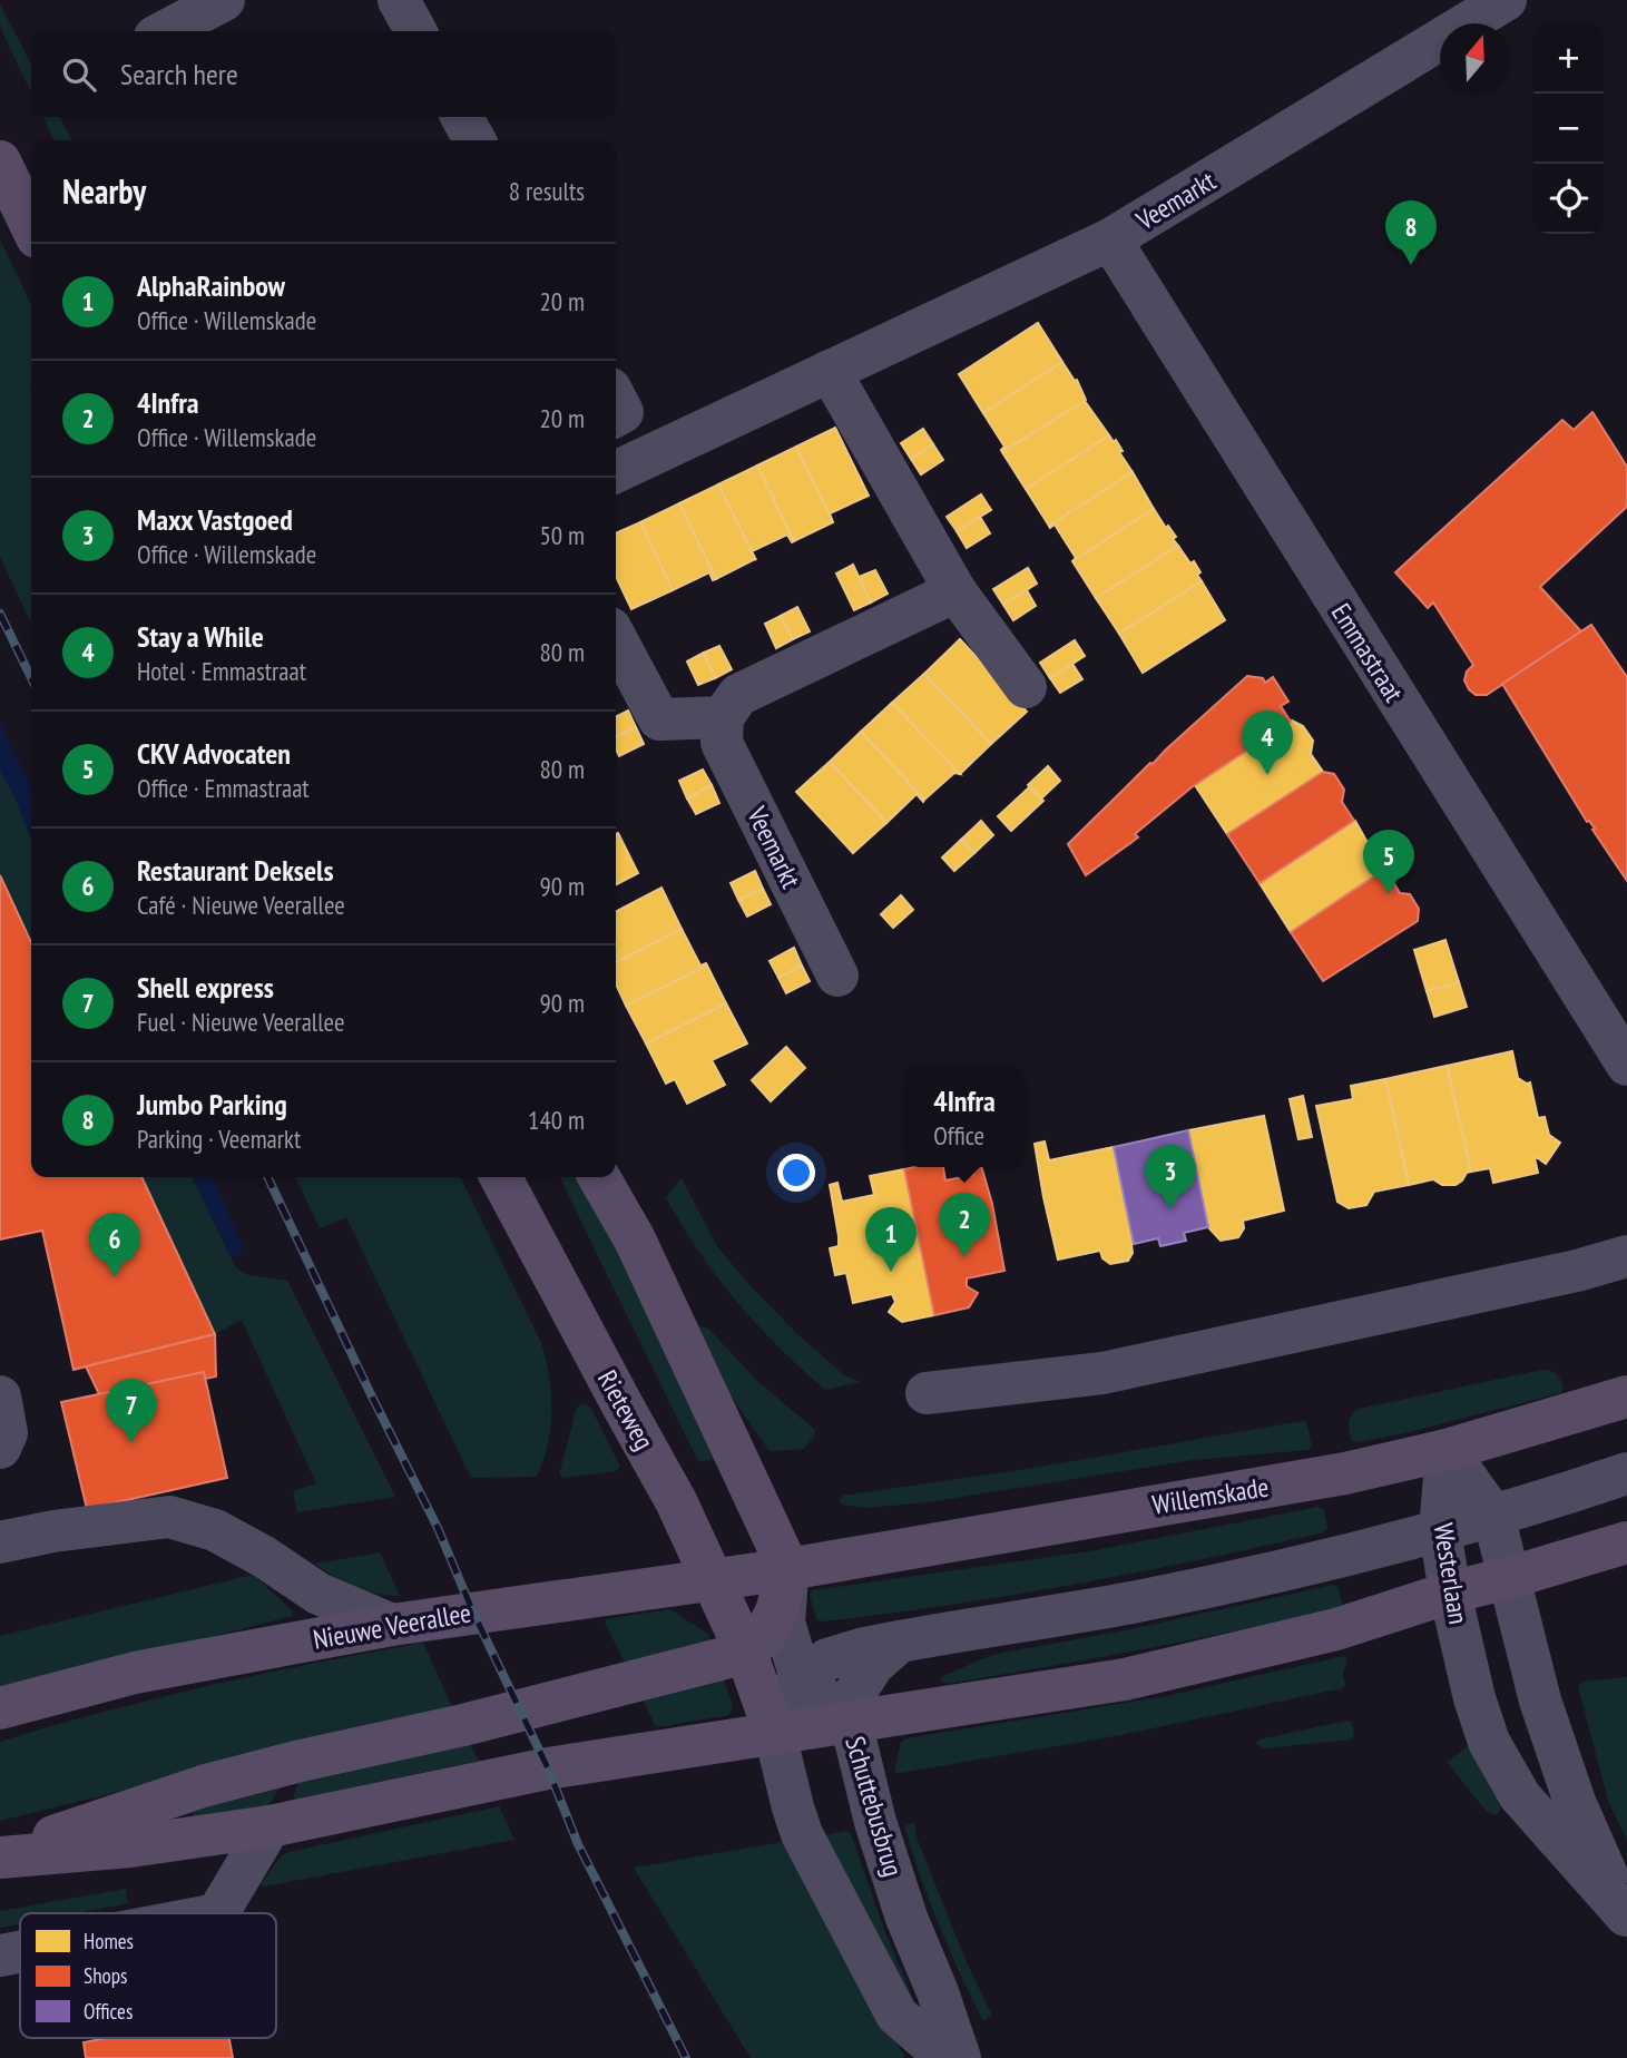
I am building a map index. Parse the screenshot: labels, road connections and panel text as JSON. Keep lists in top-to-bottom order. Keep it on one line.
{"streets":{"main road":["Rieteweg","Willemskade","Nieuwe Veerallee"],"street":["Veemarkt","Emmastraat","Westerlaan","Schuttebusbrug"]},"crossings":[["Veemarkt","Emmastraat"],["Rieteweg","Nieuwe Veerallee"],["Willemskade","Westerlaan"],["Willemskade","Nieuwe Veerallee"]],"legend":["Homes","Shops","Offices"],"north":"top","page":{"map_buttons":["+","−"],"search":"Search here","heading":["Nearby","8 results"],"pins":["8","4","5","3","2","1","6","7"],"list":[{"mark":"1","name":"AlphaRainbow","note":"Office · Willemskade","value":"20 m"},{"mark":"2","name":"4Infra","note":"Office · Willemskade","value":"20 m"},{"mark":"3","name":"Maxx Vastgoed","note":"Office · Willemskade","value":"50 m"},{"mark":"4","name":"Stay a While","note":"Hotel · Emmastraat","value":"80 m"},{"mark":"5","name":"CKV Advocaten","note":"Office · Emmastraat","value":"80 m"},{"mark":"6","name":"Restaurant Deksels","note":"Café · Nieuwe Veerallee","value":"90 m"},{"mark":"7","name":"Shell express","note":"Fuel · Nieuwe Veerallee","value":"90 m"},{"mark":"8","name":"Jumbo Parking","note":"Parking · Veemarkt","value":"140 m"}],"popup":["4Infra","Office"]}}
